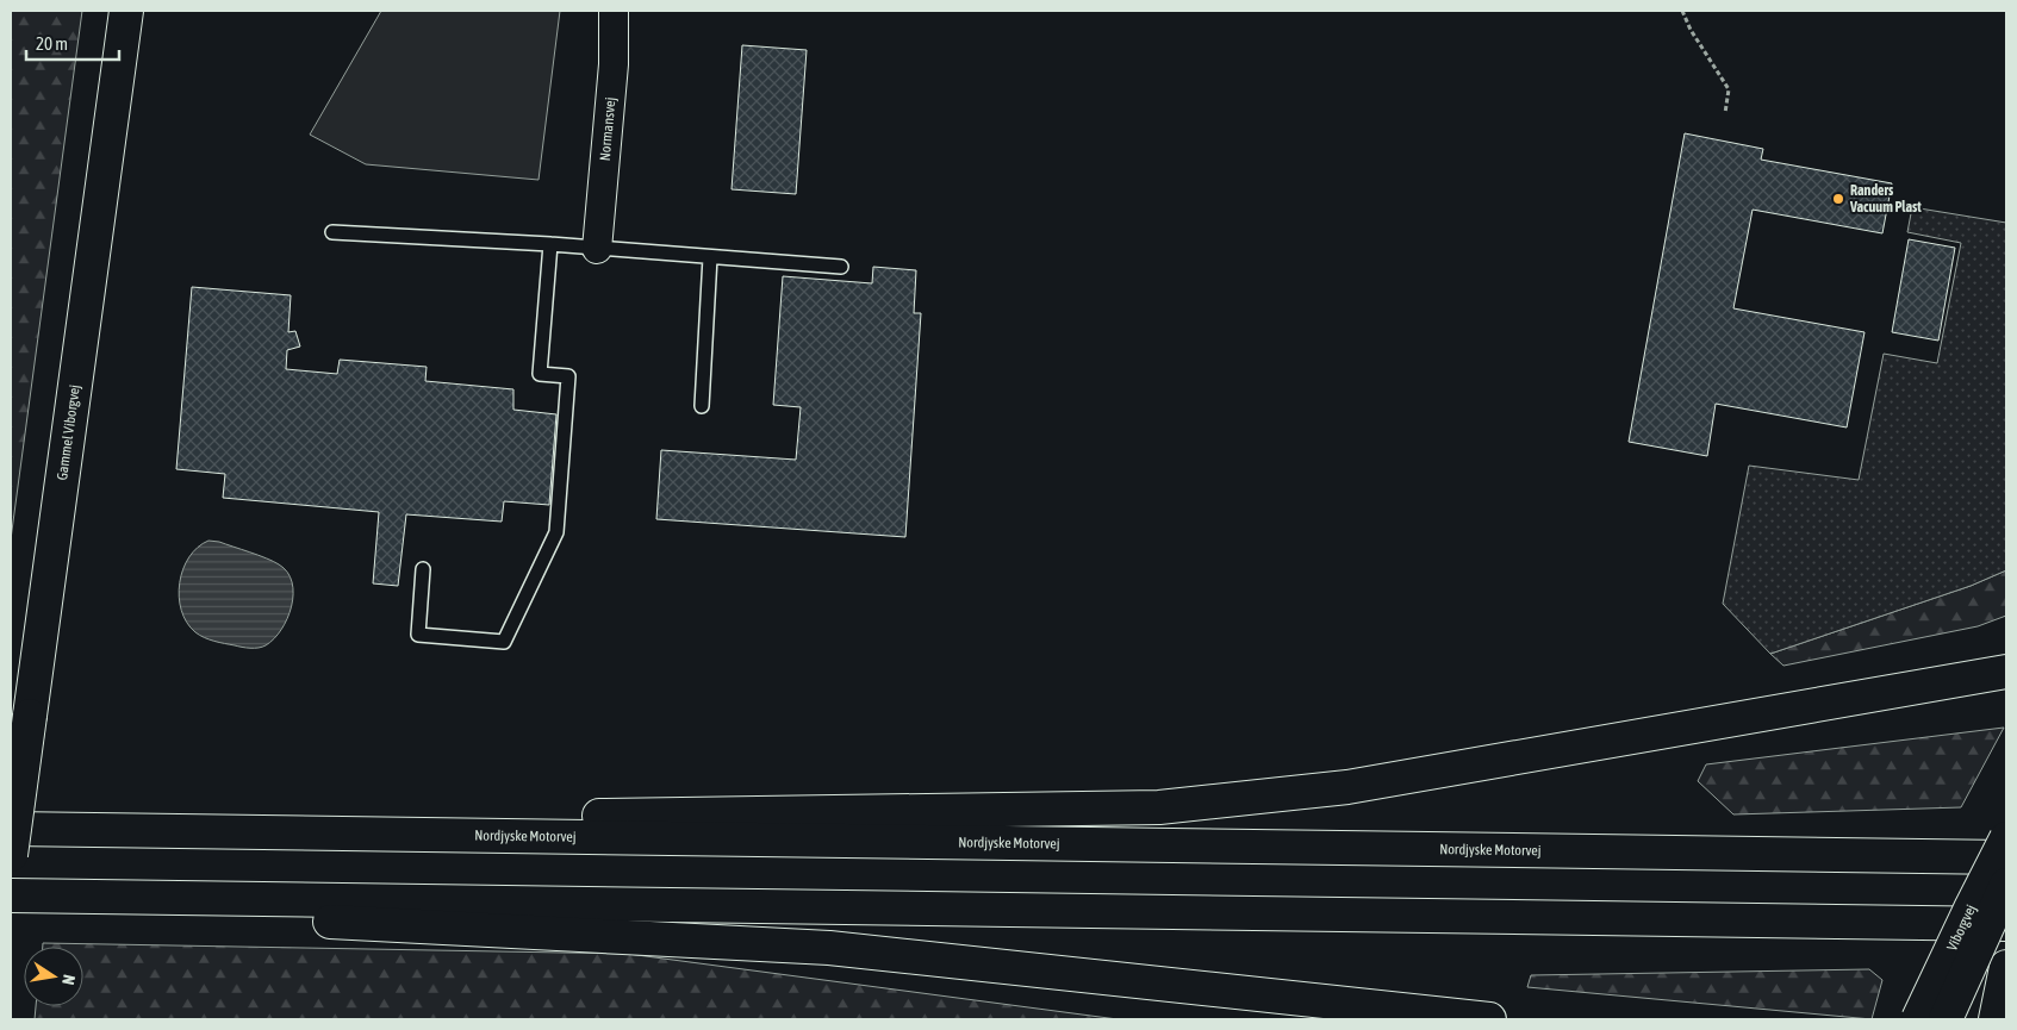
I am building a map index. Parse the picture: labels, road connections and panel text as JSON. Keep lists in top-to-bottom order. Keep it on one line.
{"streets":{"main road":["Gammel Viborgvej","Nordjyske Motorvej","Viborgvej"],"street":["Normansvej"]},"places":["Randers Vacuum Plast"],"scale_bar":"20 m","north":"right"}
